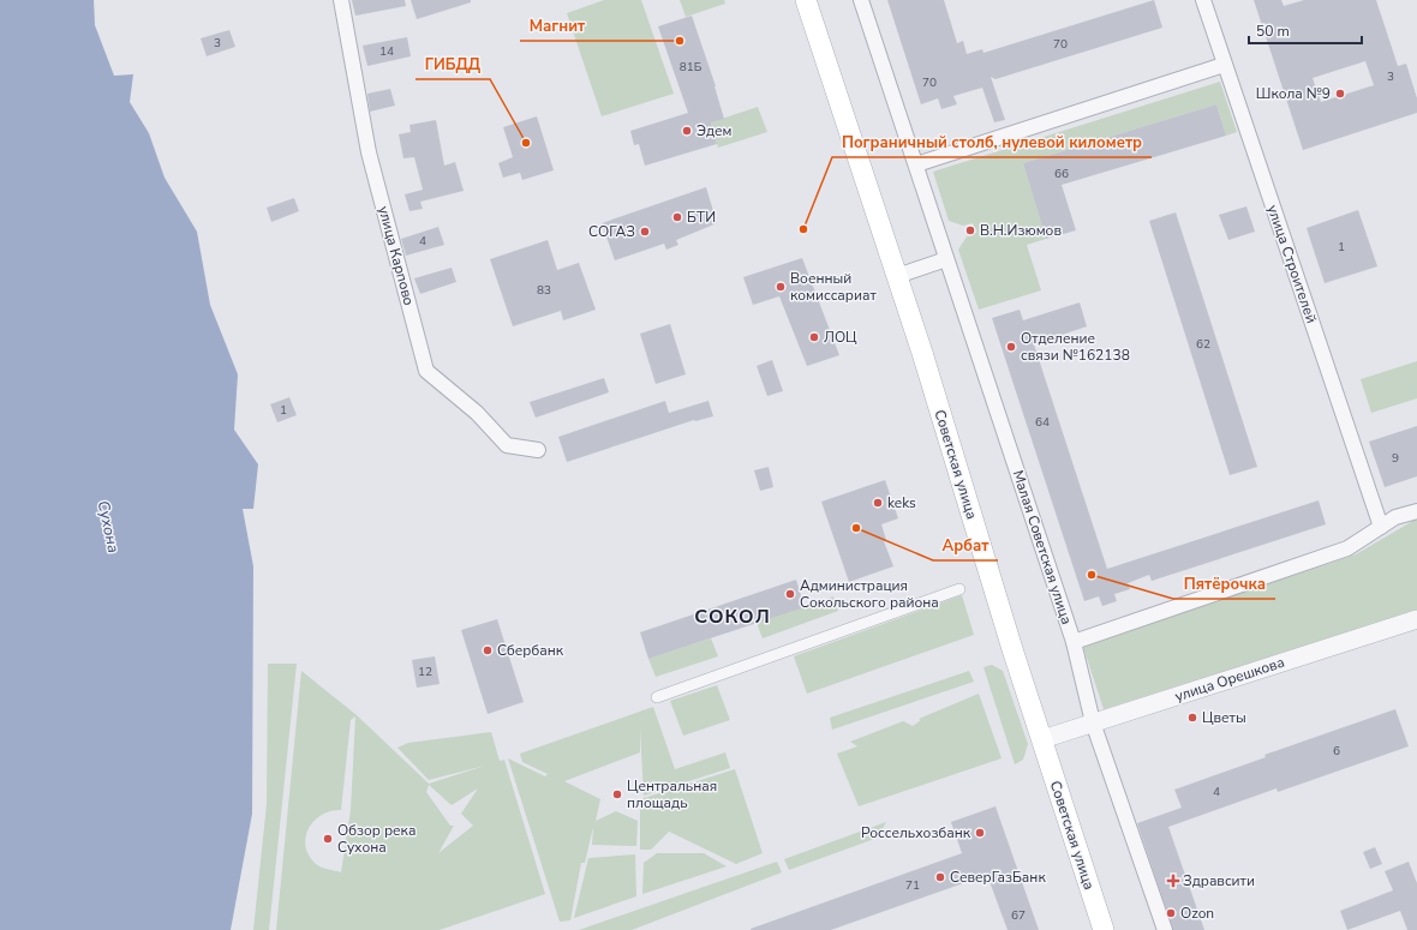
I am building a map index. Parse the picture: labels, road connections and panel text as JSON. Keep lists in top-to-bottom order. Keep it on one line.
{"streets":{"main road":["Советская улица"],"street":["улица Карпово","улица Строителей","Малая Советская улица","улица Орешкова"]},"crossings":[["Советская улица","улица Орешкова"],["Малая Советская улица","улица Орешкова"]],"districts":["СОКОЛ"],"water":["Сухона"],"places":{"other":["Магнит","Школа №9","Эдем","ГИБДД","БТИ","Пограничный столб, нулевой километр","В.Н.Изюмов","СОГАЗ","Военный комиссариат","ЛОЦ","Отделение связи №162138","keks","Арбат","Пятёрочка","Администрация Сокольского района","Сбербанк","Цветы","Центральная площадь","Россельхозбанк","Обзор река Сухона","СеверГазБанк","Ozon"],"health":["Здравсити"]},"house_numbers":["3","70","14","81Б","3","70","66","4","1","83","62","1","64","9","12","6","4","71","67"],"scale_bar":"50 m"}
